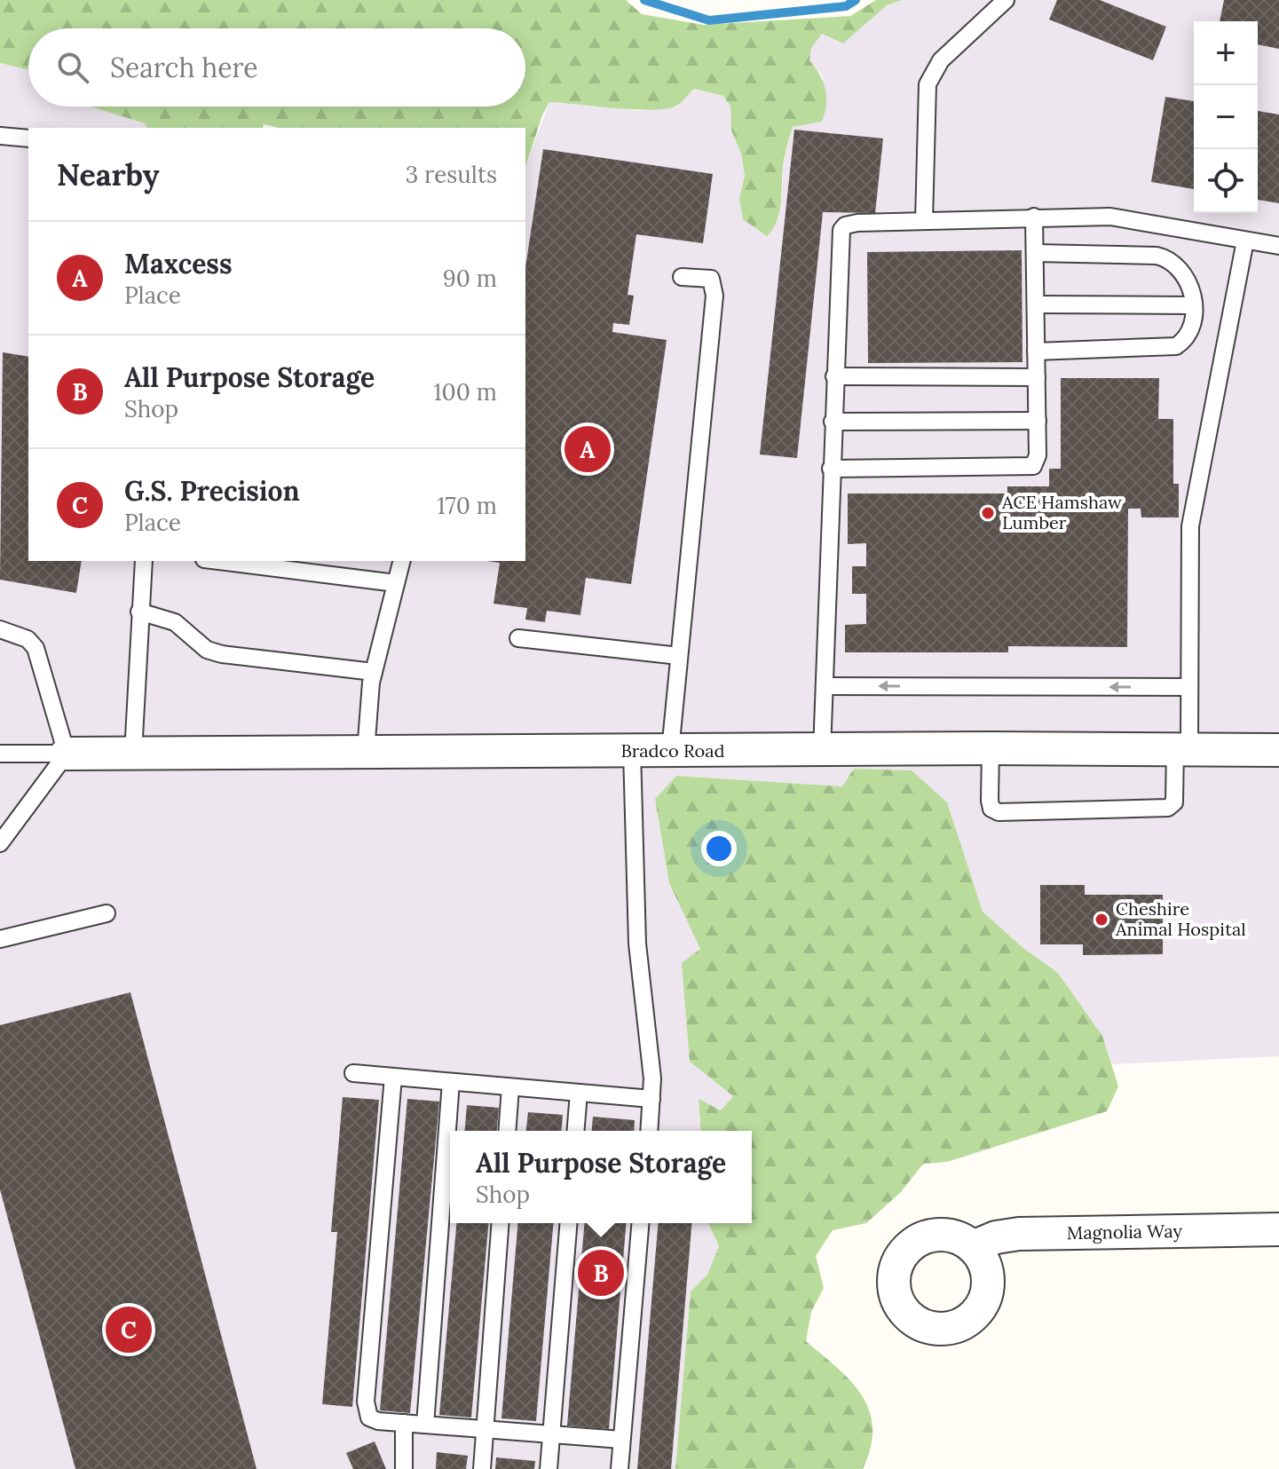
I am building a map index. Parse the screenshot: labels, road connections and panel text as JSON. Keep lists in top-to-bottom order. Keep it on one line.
{"streets":{"street":["Bradco Road","Magnolia Way"]},"places":["ACE Hamshaw Lumber","Cheshire Animal Hospital"],"page":{"map_buttons":["+","−"],"search":"Search here","heading":["Nearby","3 results"],"list":[{"mark":"A","name":"Maxcess","note":"Place","value":"90 m"},{"mark":"B","name":"All Purpose Storage","note":"Shop","value":"100 m"},{"mark":"C","name":"G.S. Precision","note":"Place","value":"170 m"}],"pins":["A","B","C"],"popup":["All Purpose Storage","Shop"]}}
